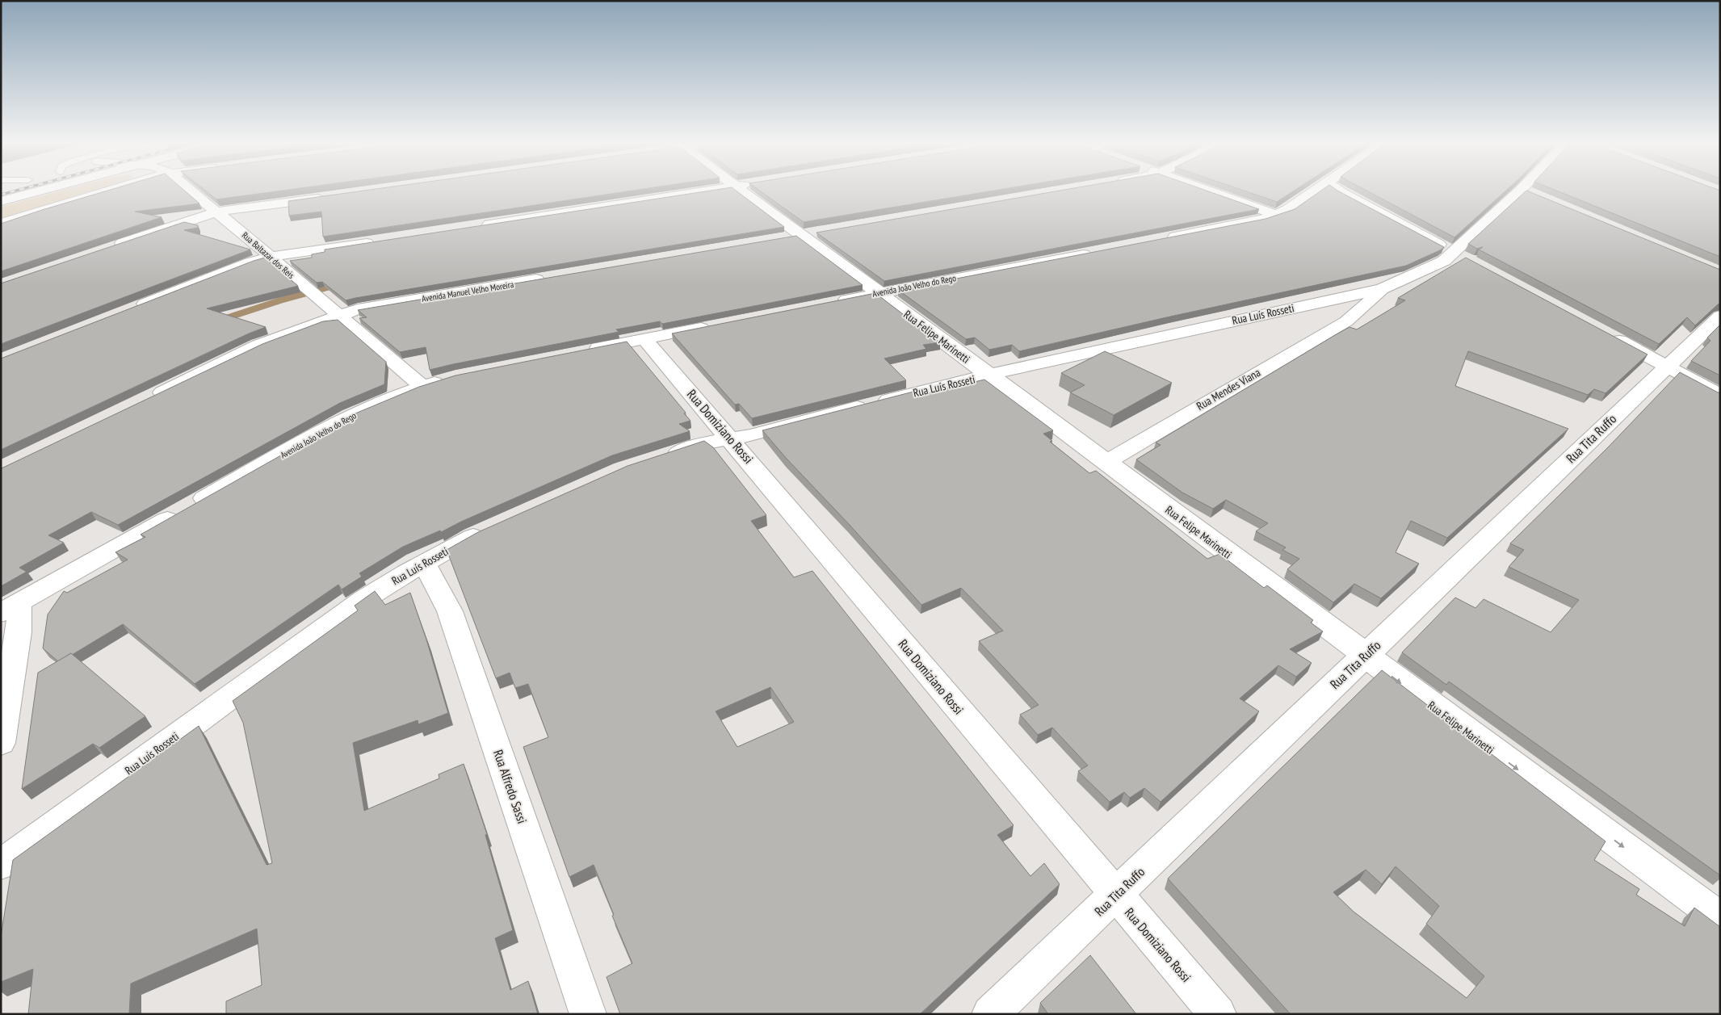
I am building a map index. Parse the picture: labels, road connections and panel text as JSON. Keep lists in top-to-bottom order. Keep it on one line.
{"streets":{"main road":["Rua Baltazar dos Reis","Avenida João Velho do Rego","Avenida Manuel Velho Moreira","Rua Luís Rosseti","Rua Felipe Marinetti","Rua Mendes Viana","Rua Domiziano Rossi","Rua Tita Ruffo","Rua Alfredo Sassi"]},"crossings":[["Rua Baltazar dos Reis","Avenida João Velho do Rego"],["Rua Baltazar dos Reis","Avenida Manuel Velho Moreira"],["Avenida João Velho do Rego","Rua Felipe Marinetti"],["Rua Luís Rosseti","Rua Felipe Marinetti"],["Rua Luís Rosseti","Rua Mendes Viana"],["Rua Luís Rosseti","Rua Domiziano Rossi"],["Rua Luís Rosseti","Rua Alfredo Sassi"],["Rua Felipe Marinetti","Rua Mendes Viana"],["Rua Felipe Marinetti","Rua Tita Ruffo"],["Rua Domiziano Rossi","Rua Tita Ruffo"]],"one_way":["Rua Felipe Marinetti"]}
